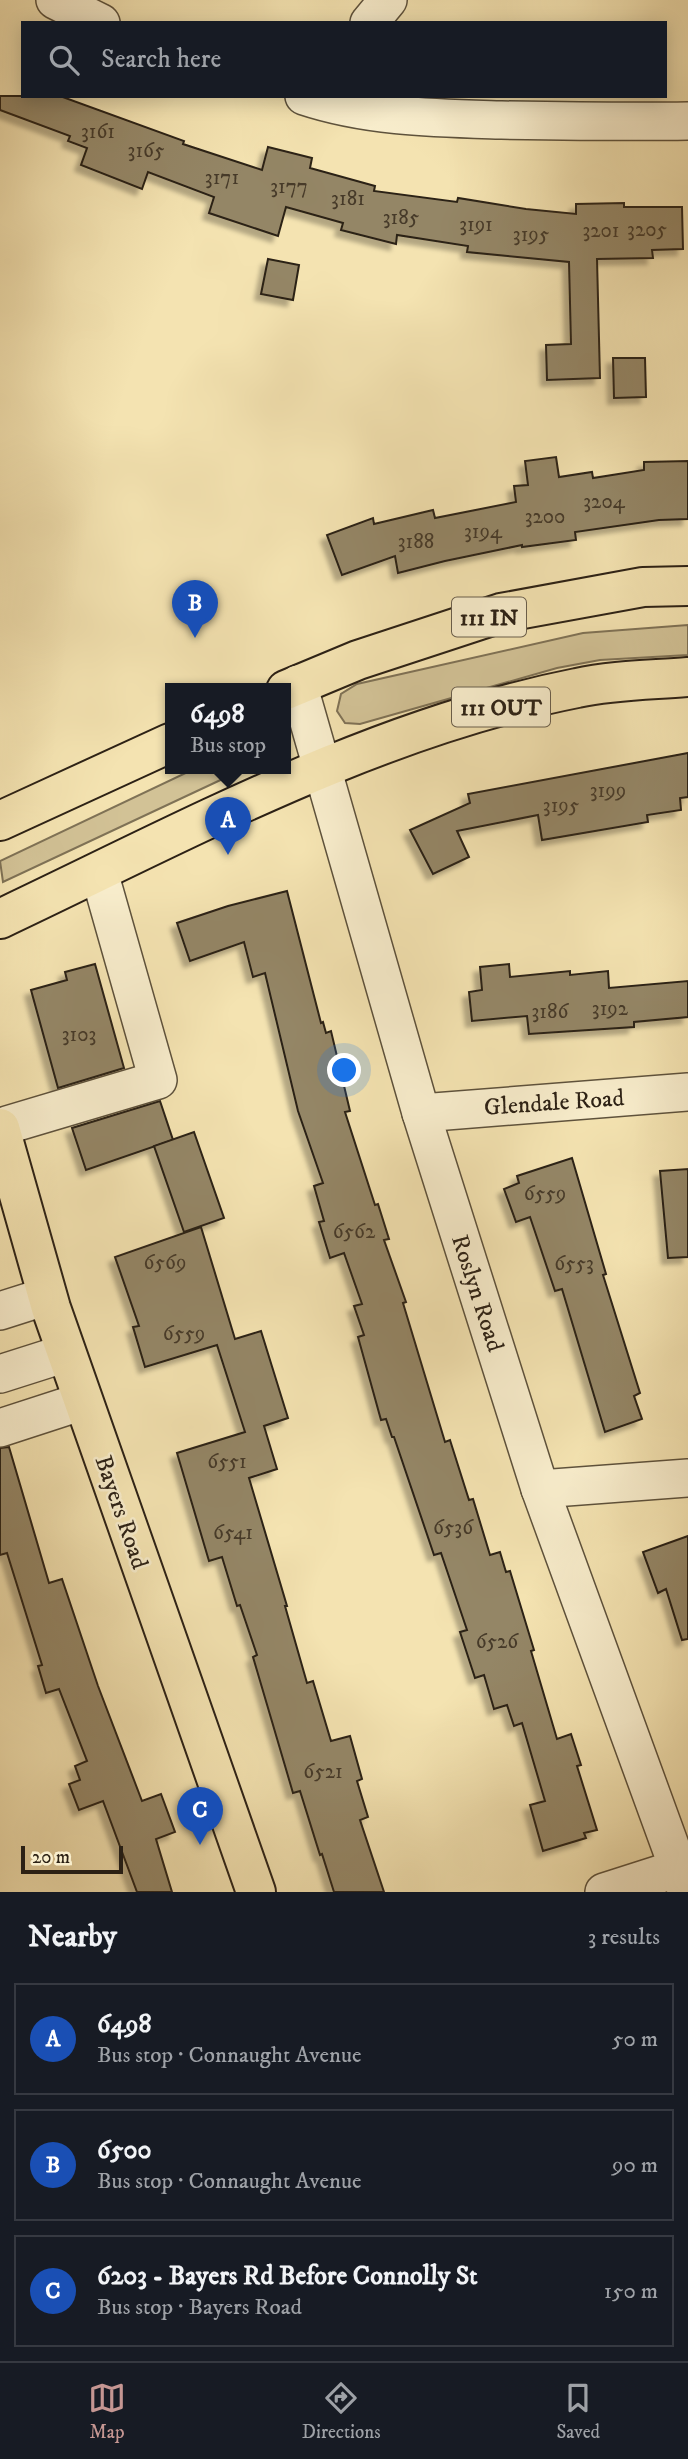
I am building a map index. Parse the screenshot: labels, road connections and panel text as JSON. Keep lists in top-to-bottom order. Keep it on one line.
{"streets":{"main road":["111 IN","111 OUT","Bayers Road"],"street":["Glendale Road","Roslyn Road"]},"crossings":[["111 IN","Roslyn Road"],["111 OUT","Roslyn Road"],["Glendale Road","Roslyn Road"]],"house_numbers":["3161","3165","3171","3177","3181","3185","3191","3205","3201","3195","3204","3200","3194","3188","3199","3195","3192","3186","3103","6559","6562","6569","6553","6559","6551","6536","6541","6526","6521"],"scale_bar":"20 m","page":{"search":"Search here","pins":["B","A","C"],"popup":["6498","Bus stop"],"scale":"20 m","heading":["Nearby","3 results"],"list":[{"mark":"A","name":"6498","note":"Bus stop · Connaught Avenue","value":"50 m"},{"mark":"B","name":"6500","note":"Bus stop · Connaught Avenue","value":"90 m"},{"mark":"C","name":"6203 - Bayers Rd Before Connolly St","note":"Bus stop · Bayers Road","value":"150 m"}],"nav":["Map","Directions","Saved"]}}
